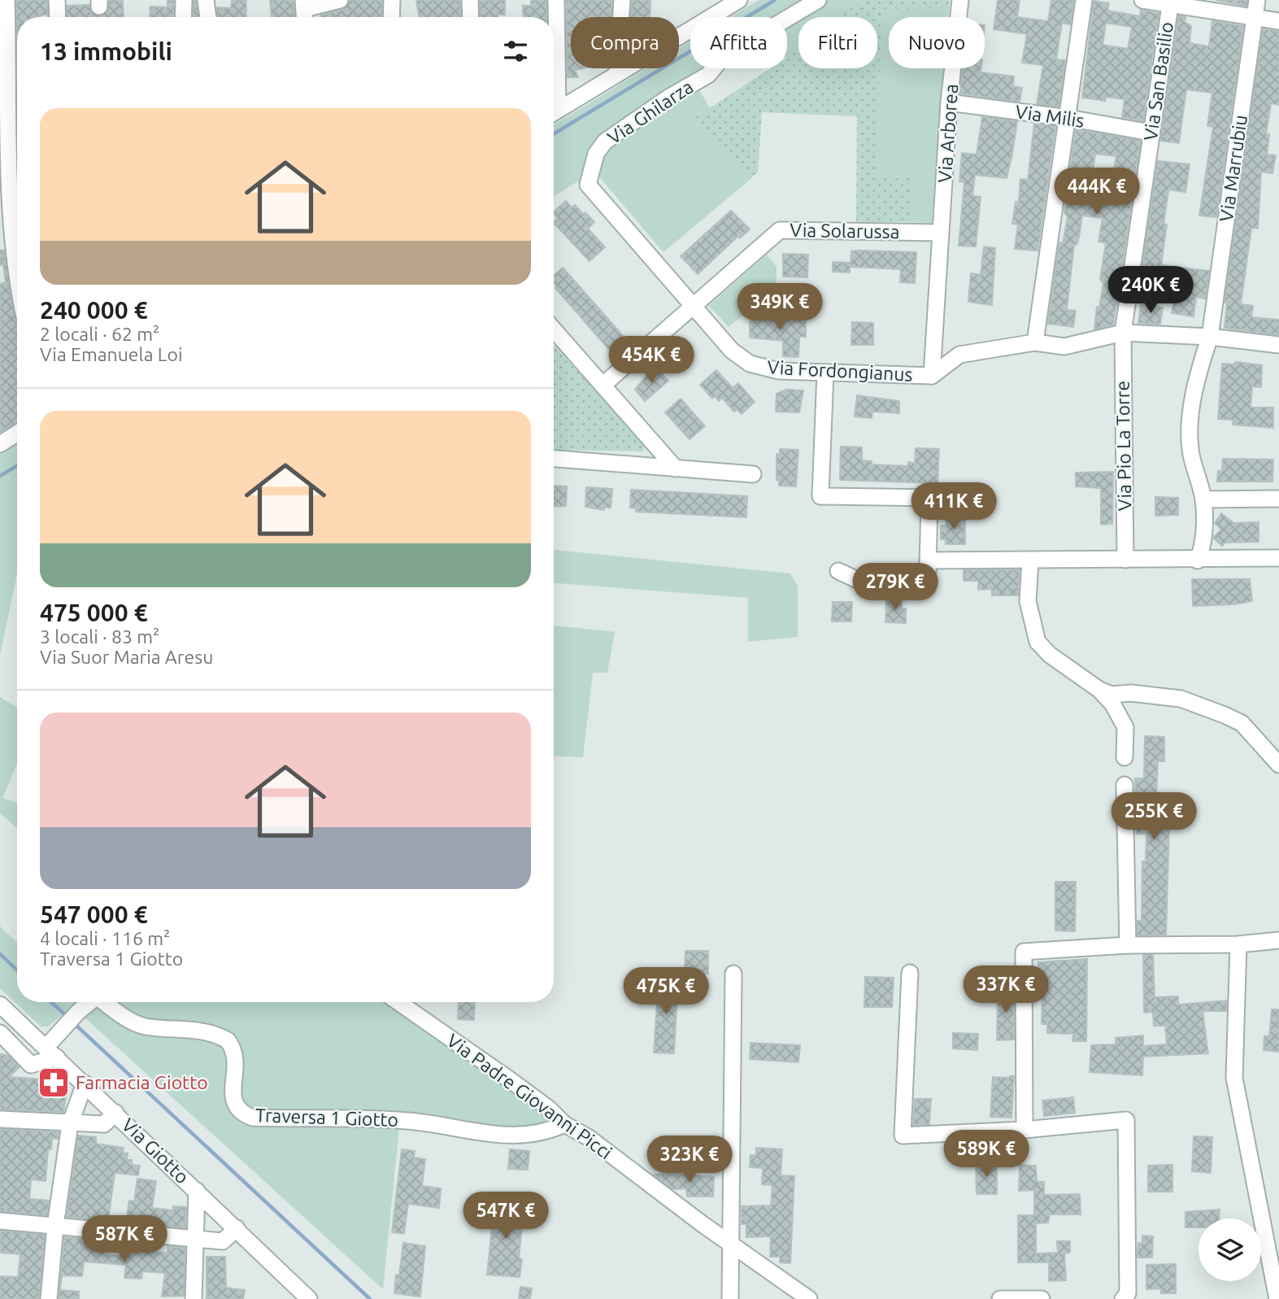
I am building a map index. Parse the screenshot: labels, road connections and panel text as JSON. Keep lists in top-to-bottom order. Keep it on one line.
{"streets":{"street":["Via San Basilio","Via Ghilarza","Via Milis","Via Arborea","Via Marrubiu","Via Solarussa","Via Fordongianus","Via Pio La Torre","Via Padre Giovanni Picci","Traversa 1 Giotto","Via Giotto"]},"crossings":[["Via San Basilio","Via Milis"],["Via San Basilio","Via Pio La Torre"],["Via Ghilarza","Via Fordongianus"],["Via Milis","Via Arborea"],["Via Arborea","Via Solarussa"],["Via Arborea","Via Fordongianus"],["Via Solarussa","Via Fordongianus"],["Via Padre Giovanni Picci","Traversa 1 Giotto"],["Traversa 1 Giotto","Via Giotto"]],"places":{"pharmacy":["Farmacia Giotto"]},"page":{"chip":["Compra","Affitta","Filtri","Nuovo"],"heading":"13 immobili","list":[{"name":"240 000 €","note":"2 locali · 62 m² · Via Emanuela Loi"},{"name":"475 000 €","note":"3 locali · 83 m² · Via Suor Maria Aresu"},{"name":"547 000 €","note":"4 locali · 116 m² · Traversa 1 Giotto"}],"price":["444K €","240K €","349K €","454K €","411K €","279K €","255K €","337K €","475K €","589K €","323K €","547K €","587K €"]}}
